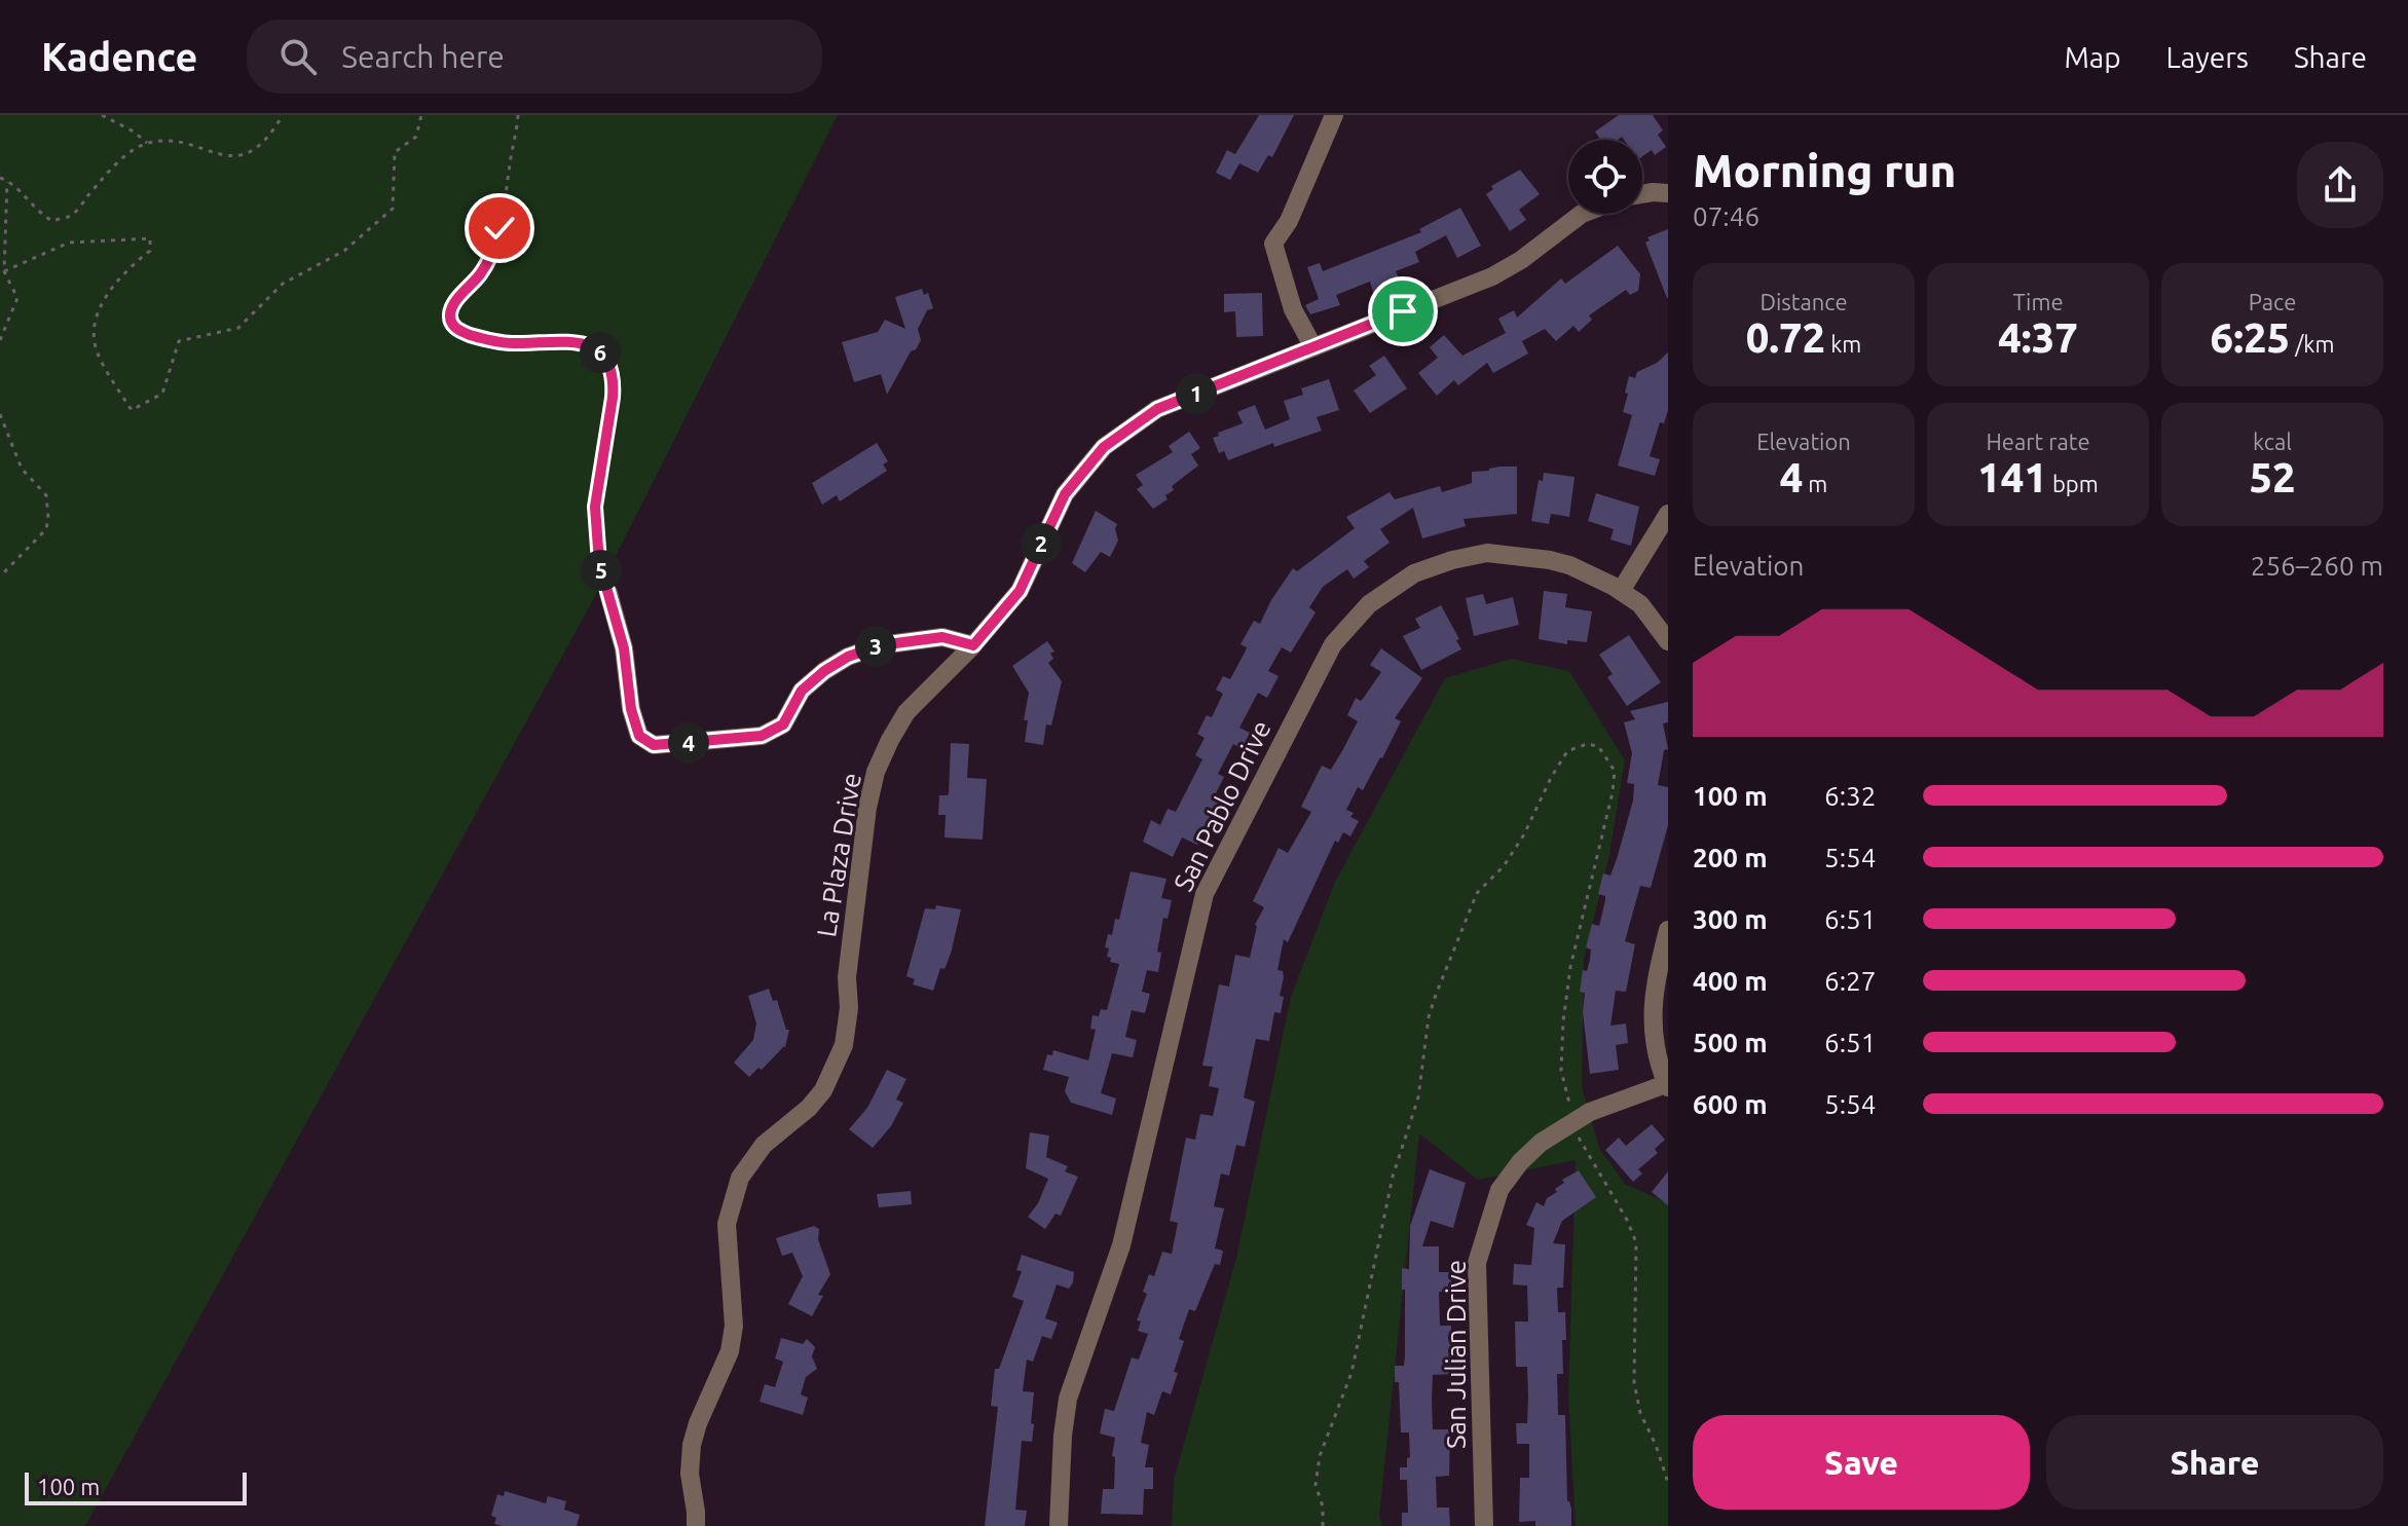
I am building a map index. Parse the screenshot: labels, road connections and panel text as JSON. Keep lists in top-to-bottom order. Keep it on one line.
{"streets":{"street":["San Pablo Drive","La Plaza Drive","San Julian Drive"]},"scale_bar":"100 m","page":{"header":"Kadence","search":"Search here","nav":["Map","Layers","Share"],"heading":["Morning run","07:46"],"stats":[["Distance","0.72 km"],["Time","4:37"],["Pace","6:25 /km"],["Elevation","4 m"],["Heart rate","141 bpm"],["kcal","52"]],"pins":["6","1","2","5","3","4"],"chart":["Elevation","256–260 m"],"list":[{"name":"100 m","note":"6:32"},{"name":"200 m","note":"5:54"},{"name":"300 m","note":"6:51"},{"name":"400 m","note":"6:27"},{"name":"500 m","note":"6:51"},{"name":"600 m","note":"5:54"}],"buttons":["Save","Share"],"scale":"100 m"}}
